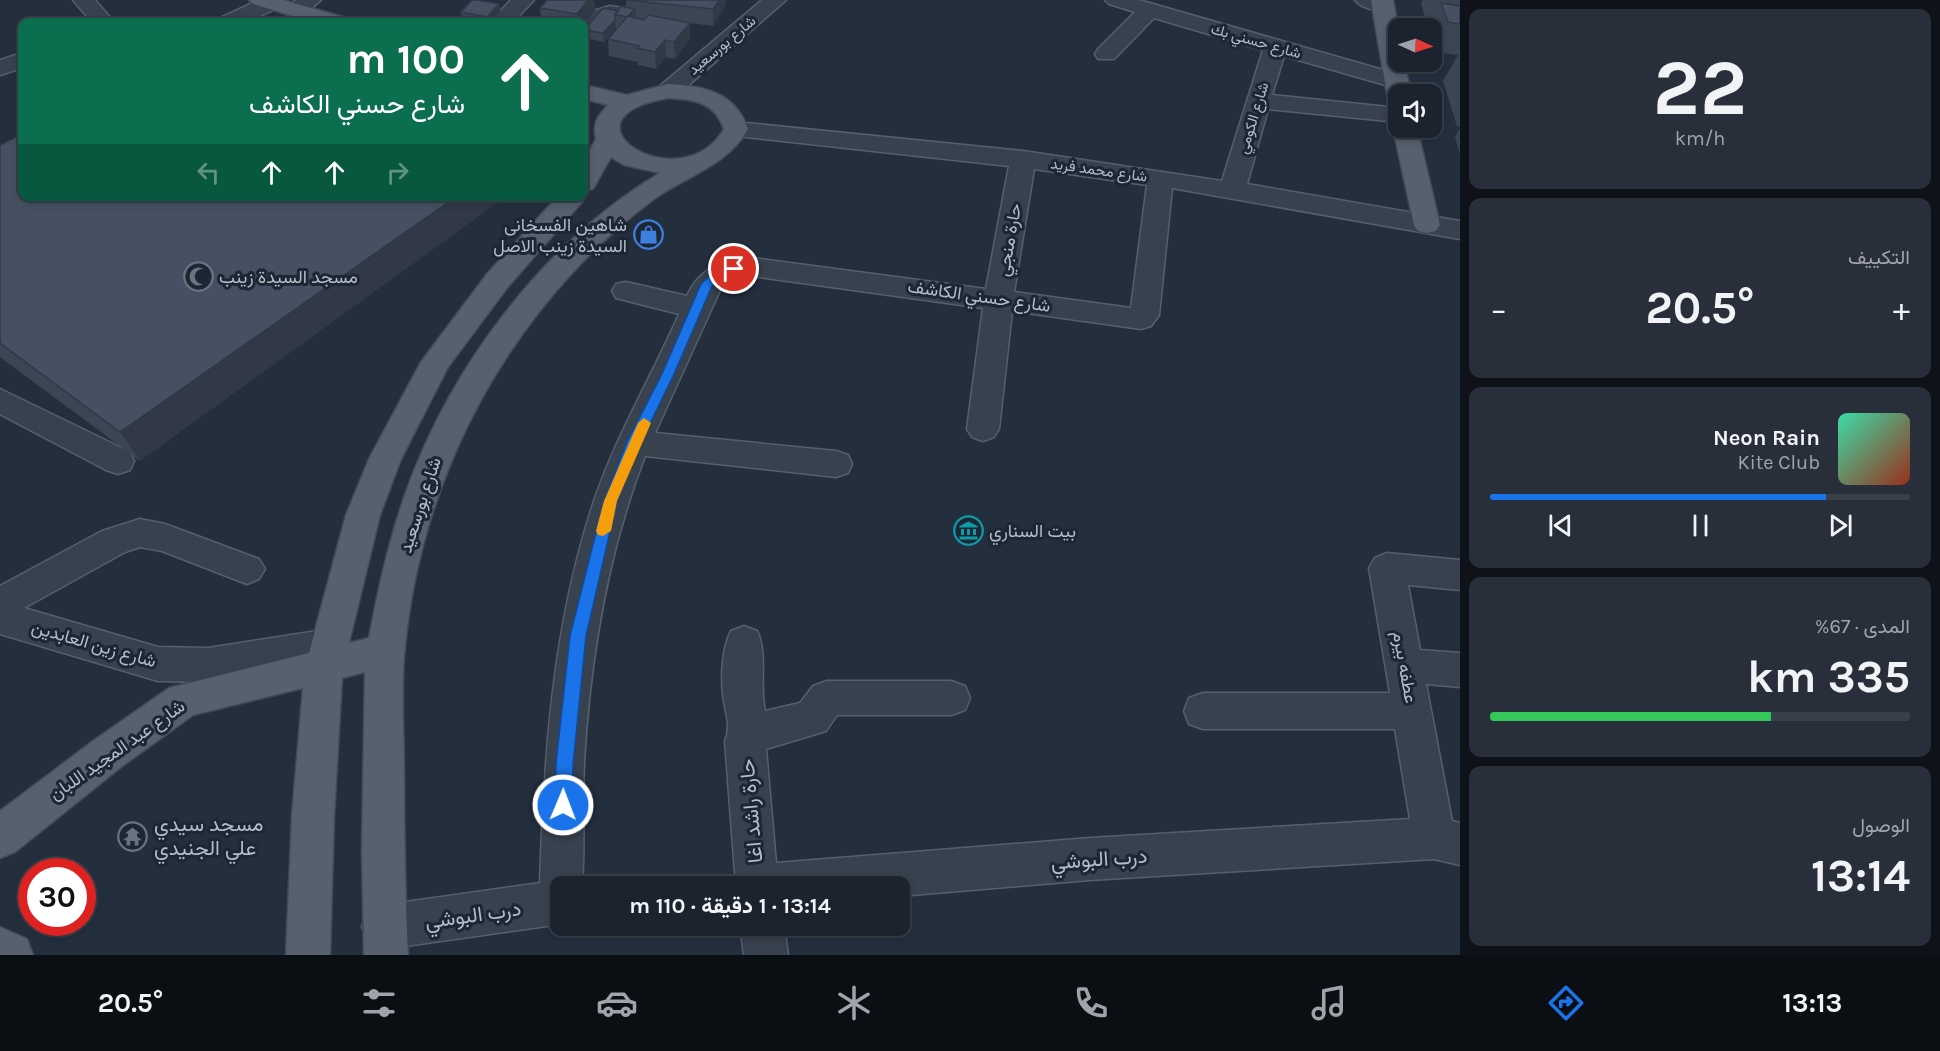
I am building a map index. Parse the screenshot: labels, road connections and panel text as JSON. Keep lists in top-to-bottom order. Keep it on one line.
{"streets":{"main road":["شارع بورسعيد","شارع عبد المجيد اللبان"],"street":["شارع حسني بك","شارع الكومي","شارع محمد فريد","حارة منجي","شارع حسني الكاشف","شارع زين العابدين","عطفه بيرم","حارة راشد اغا","درب البوشي"]},"crossings":[["شارع حسني بك","شارع الكومي"],["شارع بورسعيد","شارع محمد فريد"],["شارع بورسعيد","شارع عبد المجيد اللبان"],["شارع بورسعيد","درب البوشي"],["شارع الكومي","شارع محمد فريد"],["شارع محمد فريد","حارة منجي"],["شارع محمد فريد","شارع حسني الكاشف"],["حارة منجي","شارع حسني الكاشف"],["شارع زين العابدين","شارع عبد المجيد اللبان"],["عطفه بيرم","درب البوشي"]],"places":{"shop":["شاهين الفسخانى السيدة زينب الاصل"],"mosque":["مسجد السيدة زينب"],"museum":["بيت السناري"],"temple":["مسجد سيدي علي الجنيدي"]},"north":"right","page":{"tile":[["22","km/h"],"التكييف",["المدى · 67%","335 km"],["الوصول","13:14"]],"turn":["100 m","شارع حسني الكاشف"],"heat":["−","20.5°","+"],"song":["Neon Rain","Kite Club"],"limit":"30","trip":"13:14 · 1 دقيقة · 110 m","tabs":["13:13","20.5°"]}}
